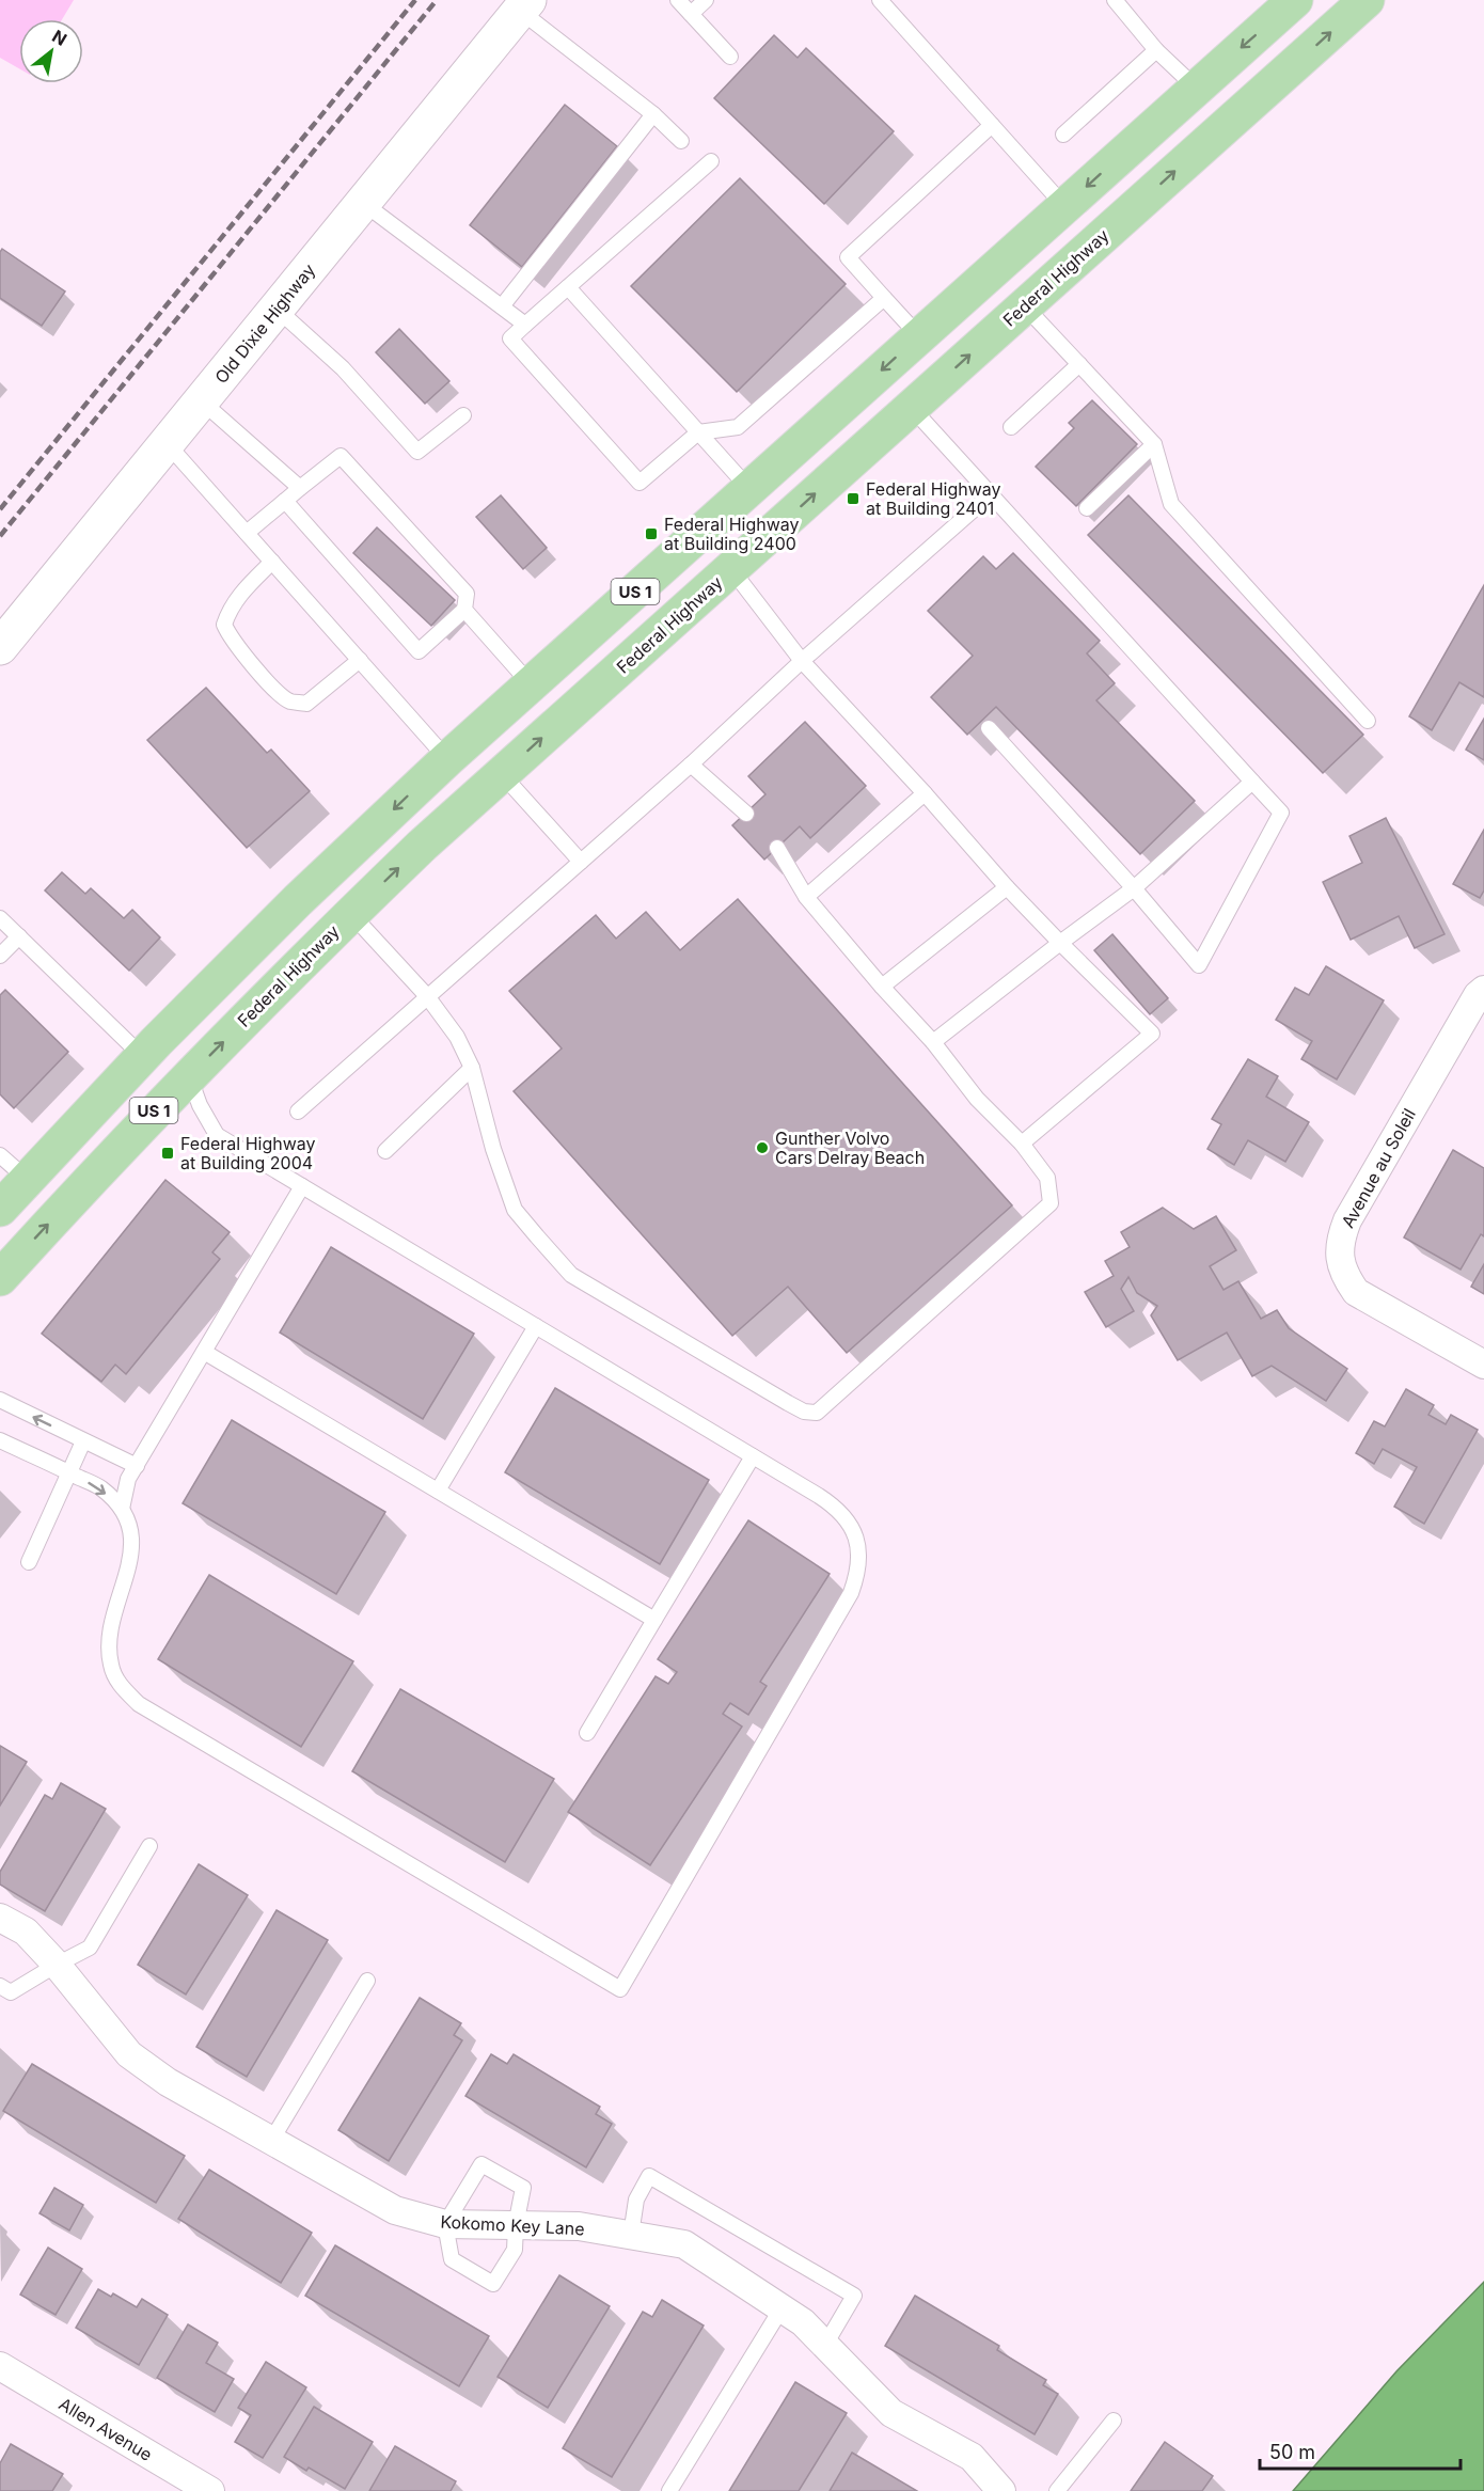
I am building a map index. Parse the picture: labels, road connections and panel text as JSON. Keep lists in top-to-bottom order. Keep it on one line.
{"streets":{"main road":["Federal Highway","US 1"],"street":["Old Dixie Highway","Avenue au Soleil","Kokomo Key Lane","Allen Avenue"]},"places":{"transit":["Federal Highway at Building 2401","Federal Highway at Building 2400","Federal Highway at Building 2004"],"other":["Gunther Volvo Cars Delray Beach"]},"scale_bar":"50 m","north":"top right"}
